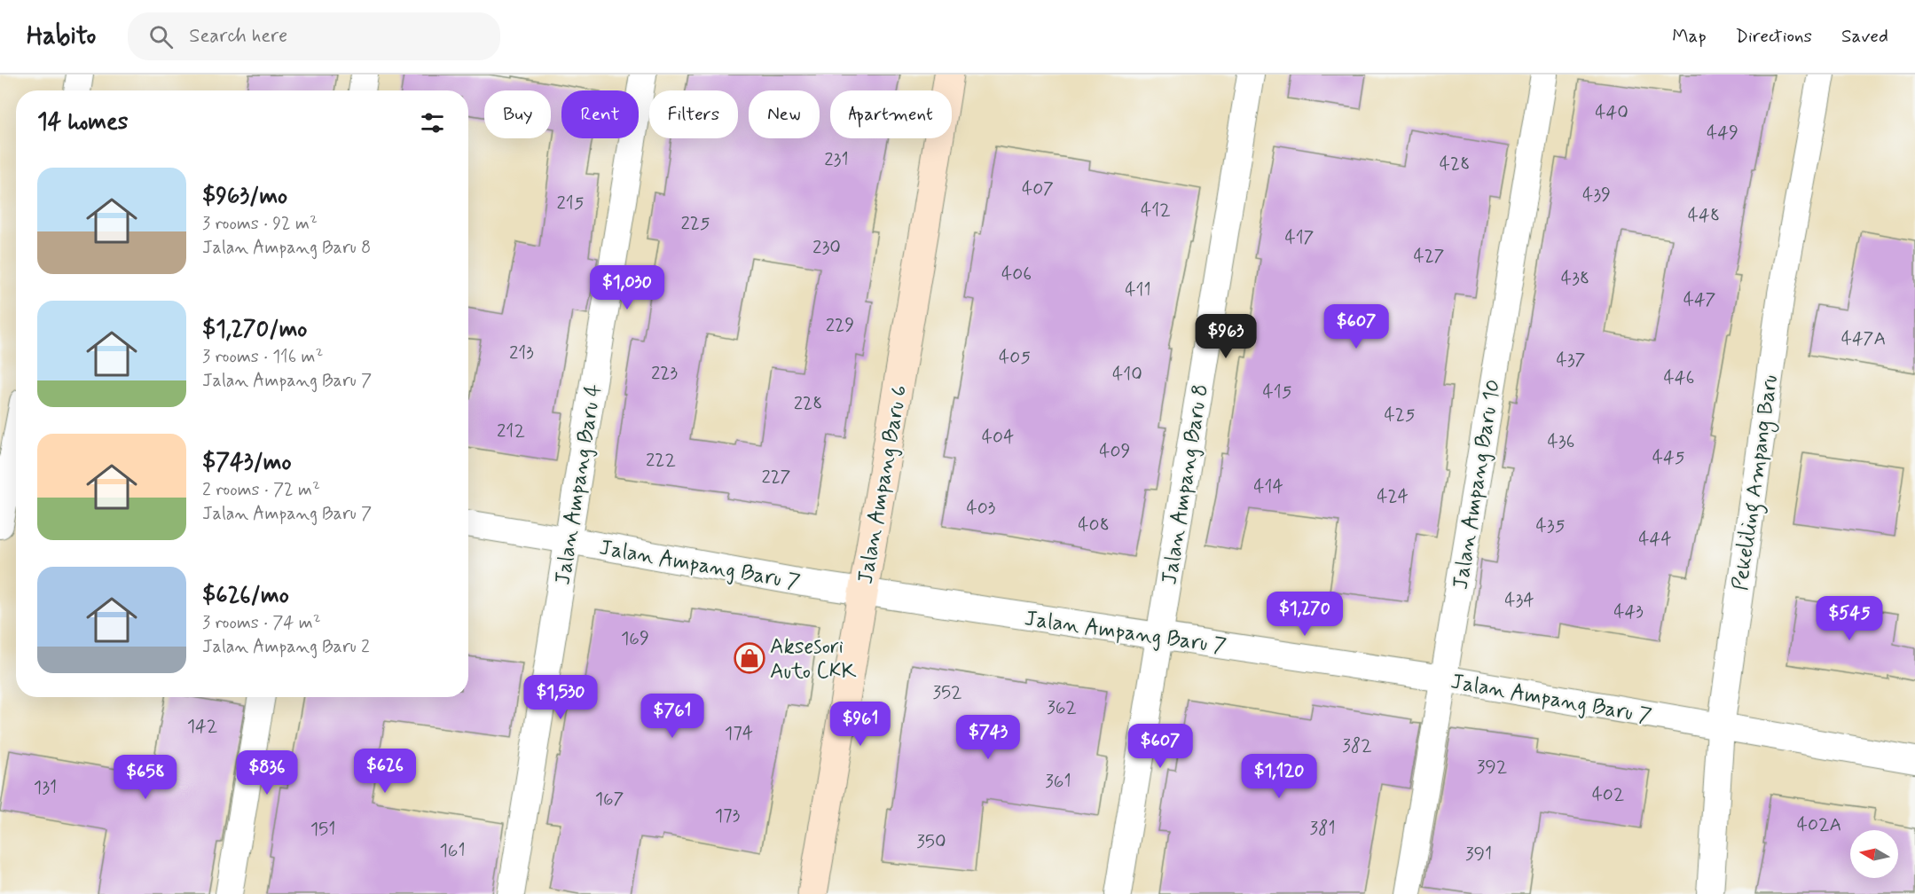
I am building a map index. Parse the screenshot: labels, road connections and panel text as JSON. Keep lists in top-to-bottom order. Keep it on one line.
{"streets":{"main road":["Jalan Ampang Baru 6"],"street":["Pekeliling Ampang Baru","Jalan Ampang Baru 4","Jalan Ampang Baru 8","Jalan Ampang Baru 10","Jalan Ampang Baru 7"]},"crossings":[["Pekeliling Ampang Baru","Jalan Ampang Baru 7"],["Jalan Ampang Baru 4","Jalan Ampang Baru 7"],["Jalan Ampang Baru 6","Jalan Ampang Baru 7"],["Jalan Ampang Baru 8","Jalan Ampang Baru 7"],["Jalan Ampang Baru 10","Jalan Ampang Baru 7"]],"places":{"shop":["Aksesori Auto CKK"]},"house_numbers":["440","449","231","428","407","439","215","412","448","225","417","230","427","406","438","411","447","229","447A","213","405","437","223","410","446","415","228","425","212","404","436","409","445","222","227","414","424","403","408","435","444","434","443","169","352","362","142","174","382","392","361","131","402","167","173","402A","381","151","350","161","391"],"north":"left","page":{"header":"Habito","search":"Search here","nav":["Map","Directions","Saved"],"chip":["Buy","Rent","Filters","New","Apartment"],"heading":"14 homes","list":[{"name":"$963/mo","note":"3 rooms · 92 m² · Jalan Ampang Baru 8"},{"name":"$1,270/mo","note":"3 rooms · 116 m² · Jalan Ampang Baru 7"},{"name":"$743/mo","note":"2 rooms · 72 m² · Jalan Ampang Baru 7"},{"name":"$626/mo","note":"3 rooms · 74 m² · Jalan Ampang Baru 2"}],"price":["$1,030","$607","$963","$1,270","$545","$1,530","$761","$961","$743","$607","$626","$836","$1,120","$658"]}}
